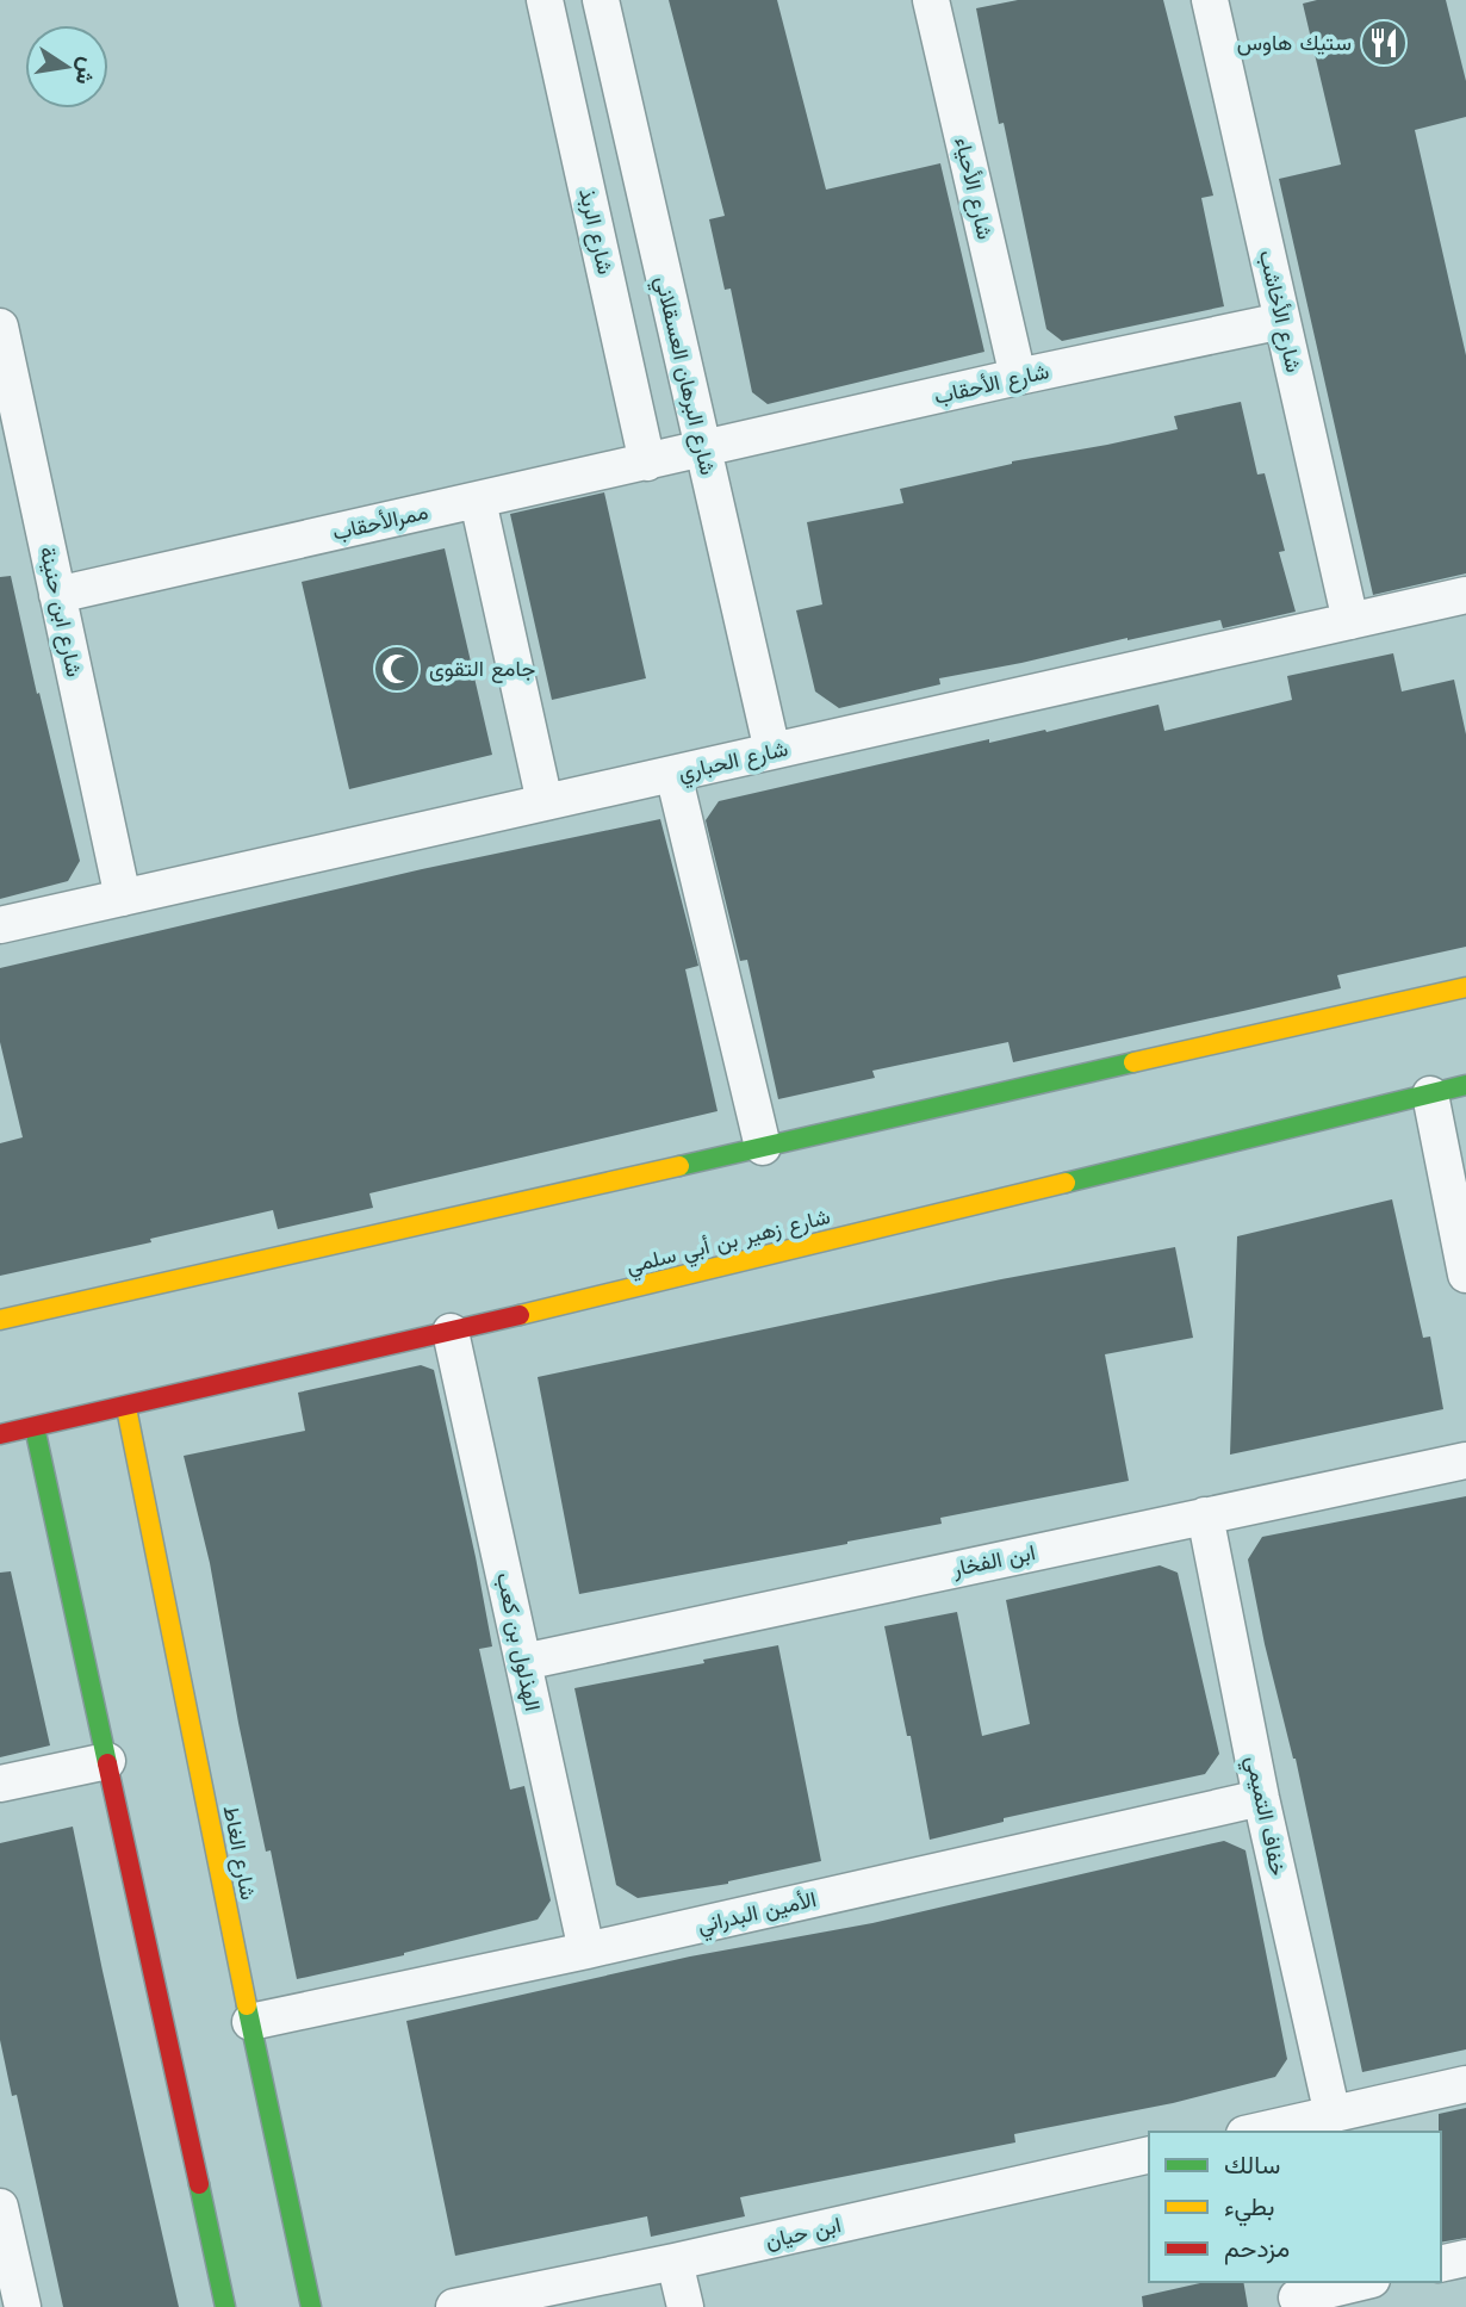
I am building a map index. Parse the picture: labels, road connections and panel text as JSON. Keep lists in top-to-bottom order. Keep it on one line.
{"streets":{"street":["شارع الأحياء","شارع الربذ","شارع الأخاشب","شارع البرهان العسقلاني","شارع الأحقاب","ممرالأحقاب","شارع ابن حنينة","شارع الحباري","شارع زهير بن أبي سلمي","ابن الفخار","الهذلول بن كعب","خفاف التميمي","شارع الغاط","الأمين البدراني","ابن حيان"]},"crossings":[["شارع الأحياء","شارع الأحقاب"],["شارع الربذ","ممرالأحقاب"],["شارع الأخاشب","شارع الأحقاب"],["شارع الأخاشب","شارع الحباري"],["شارع البرهان العسقلاني","شارع الأحقاب"],["شارع البرهان العسقلاني","ممرالأحقاب"],["شارع البرهان العسقلاني","شارع الحباري"],["شارع الأحقاب","ممرالأحقاب"],["ممرالأحقاب","شارع ابن حنينة"],["شارع ابن حنينة","شارع الحباري"],["شارع زهير بن أبي سلمي","الهذلول بن كعب"],["شارع زهير بن أبي سلمي","شارع الغاط"],["ابن الفخار","الهذلول بن كعب"],["ابن الفخار","خفاف التميمي"],["الهذلول بن كعب","الأمين البدراني"],["خفاف التميمي","الأمين البدراني"],["شارع الغاط","الأمين البدراني"]],"places":{"restaurant":["ستيك هاوس"],"mosque":["جامع التقوى"]},"legend":["سالك","بطيء","مزدحم"],"north":"right"}
